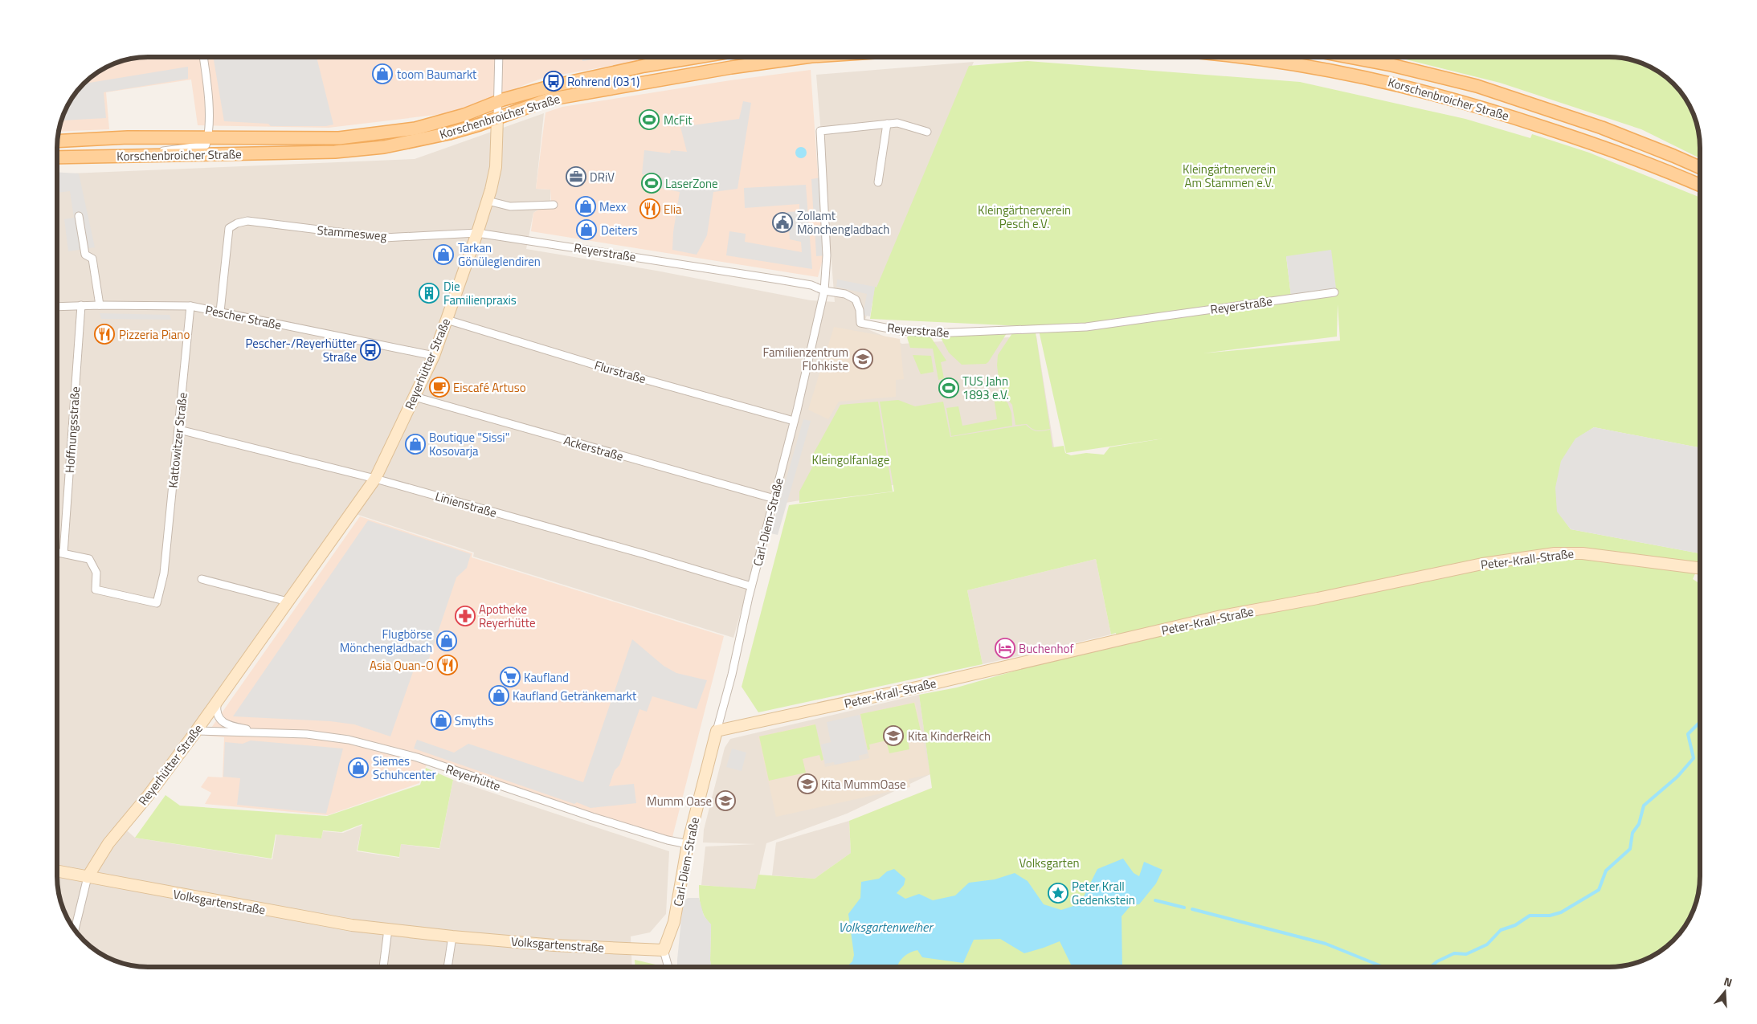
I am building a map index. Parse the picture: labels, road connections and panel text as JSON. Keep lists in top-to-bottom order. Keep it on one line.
{"streets":{"main road":["Korschenbroicher Straße"],"street":["Stammesweg","Reyerstraße","Pescher Straße","Reyerhütter Straße","Flurstraße","Hoffnungsstraße","Kattowitzer Straße","Ackerstraße","Linienstraße","Carl-Diem-Straße","Peter-Krall-Straße","Reyerhütte","Volksgartenstraße"]},"crossings":[["Korschenbroicher Straße","Reyerhütter Straße"],["Stammesweg","Reyerstraße"],["Stammesweg","Pescher Straße"],["Stammesweg","Reyerhütter Straße"],["Reyerstraße","Reyerhütter Straße"],["Reyerstraße","Carl-Diem-Straße"],["Pescher Straße","Reyerhütter Straße"],["Pescher Straße","Hoffnungsstraße"],["Pescher Straße","Kattowitzer Straße"],["Reyerhütter Straße","Flurstraße"],["Reyerhütter Straße","Ackerstraße"],["Reyerhütter Straße","Linienstraße"],["Reyerhütter Straße","Reyerhütte"],["Reyerhütter Straße","Volksgartenstraße"],["Flurstraße","Carl-Diem-Straße"],["Hoffnungsstraße","Kattowitzer Straße"],["Kattowitzer Straße","Linienstraße"],["Ackerstraße","Carl-Diem-Straße"],["Linienstraße","Carl-Diem-Straße"],["Carl-Diem-Straße","Peter-Krall-Straße"],["Carl-Diem-Straße","Reyerhütte"],["Carl-Diem-Straße","Volksgartenstraße"]],"water":["Volksgartenweiher"],"parks":["Kleingärtnerverein Am Stammen e.V.","Kleingärtnerverein Pesch e.V.","Kleingolfanlage","Volksgarten"],"places":{"shop":["toom Baumarkt","Mexx","Deiters","Tarkan Gönüleglendiren","Boutique \"Sissi\" Kosovarja","Flugbörse Mönchengladbach","Kaufland Getränkemarkt","Smyths","Siemes Schuhcenter"],"bus stop":["Rohrend (031)","Pescher-/Reyerhütter Straße"],"sports":["McFit","LaserZone","TUS Jahn 1893 e.V."],"office":["DRiV"],"restaurant":["Elia","Pizzeria Piano","Asia Quan-O"],"public building":["Zollamt Mönchengladbach"],"building":["Die Familienpraxis"],"school or university":["Familienzentrum Flohkiste","Kita KinderReich","Kita MummOase","Mumm Oase"],"cafe":["Eiscafé Artuso"],"pharmacy":["Apotheke Reyerhütte"],"hotel":["Buchenhof"],"supermarket":["Kaufland"],"place":["Peter Krall Gedenkstein"]},"north":"top"}
